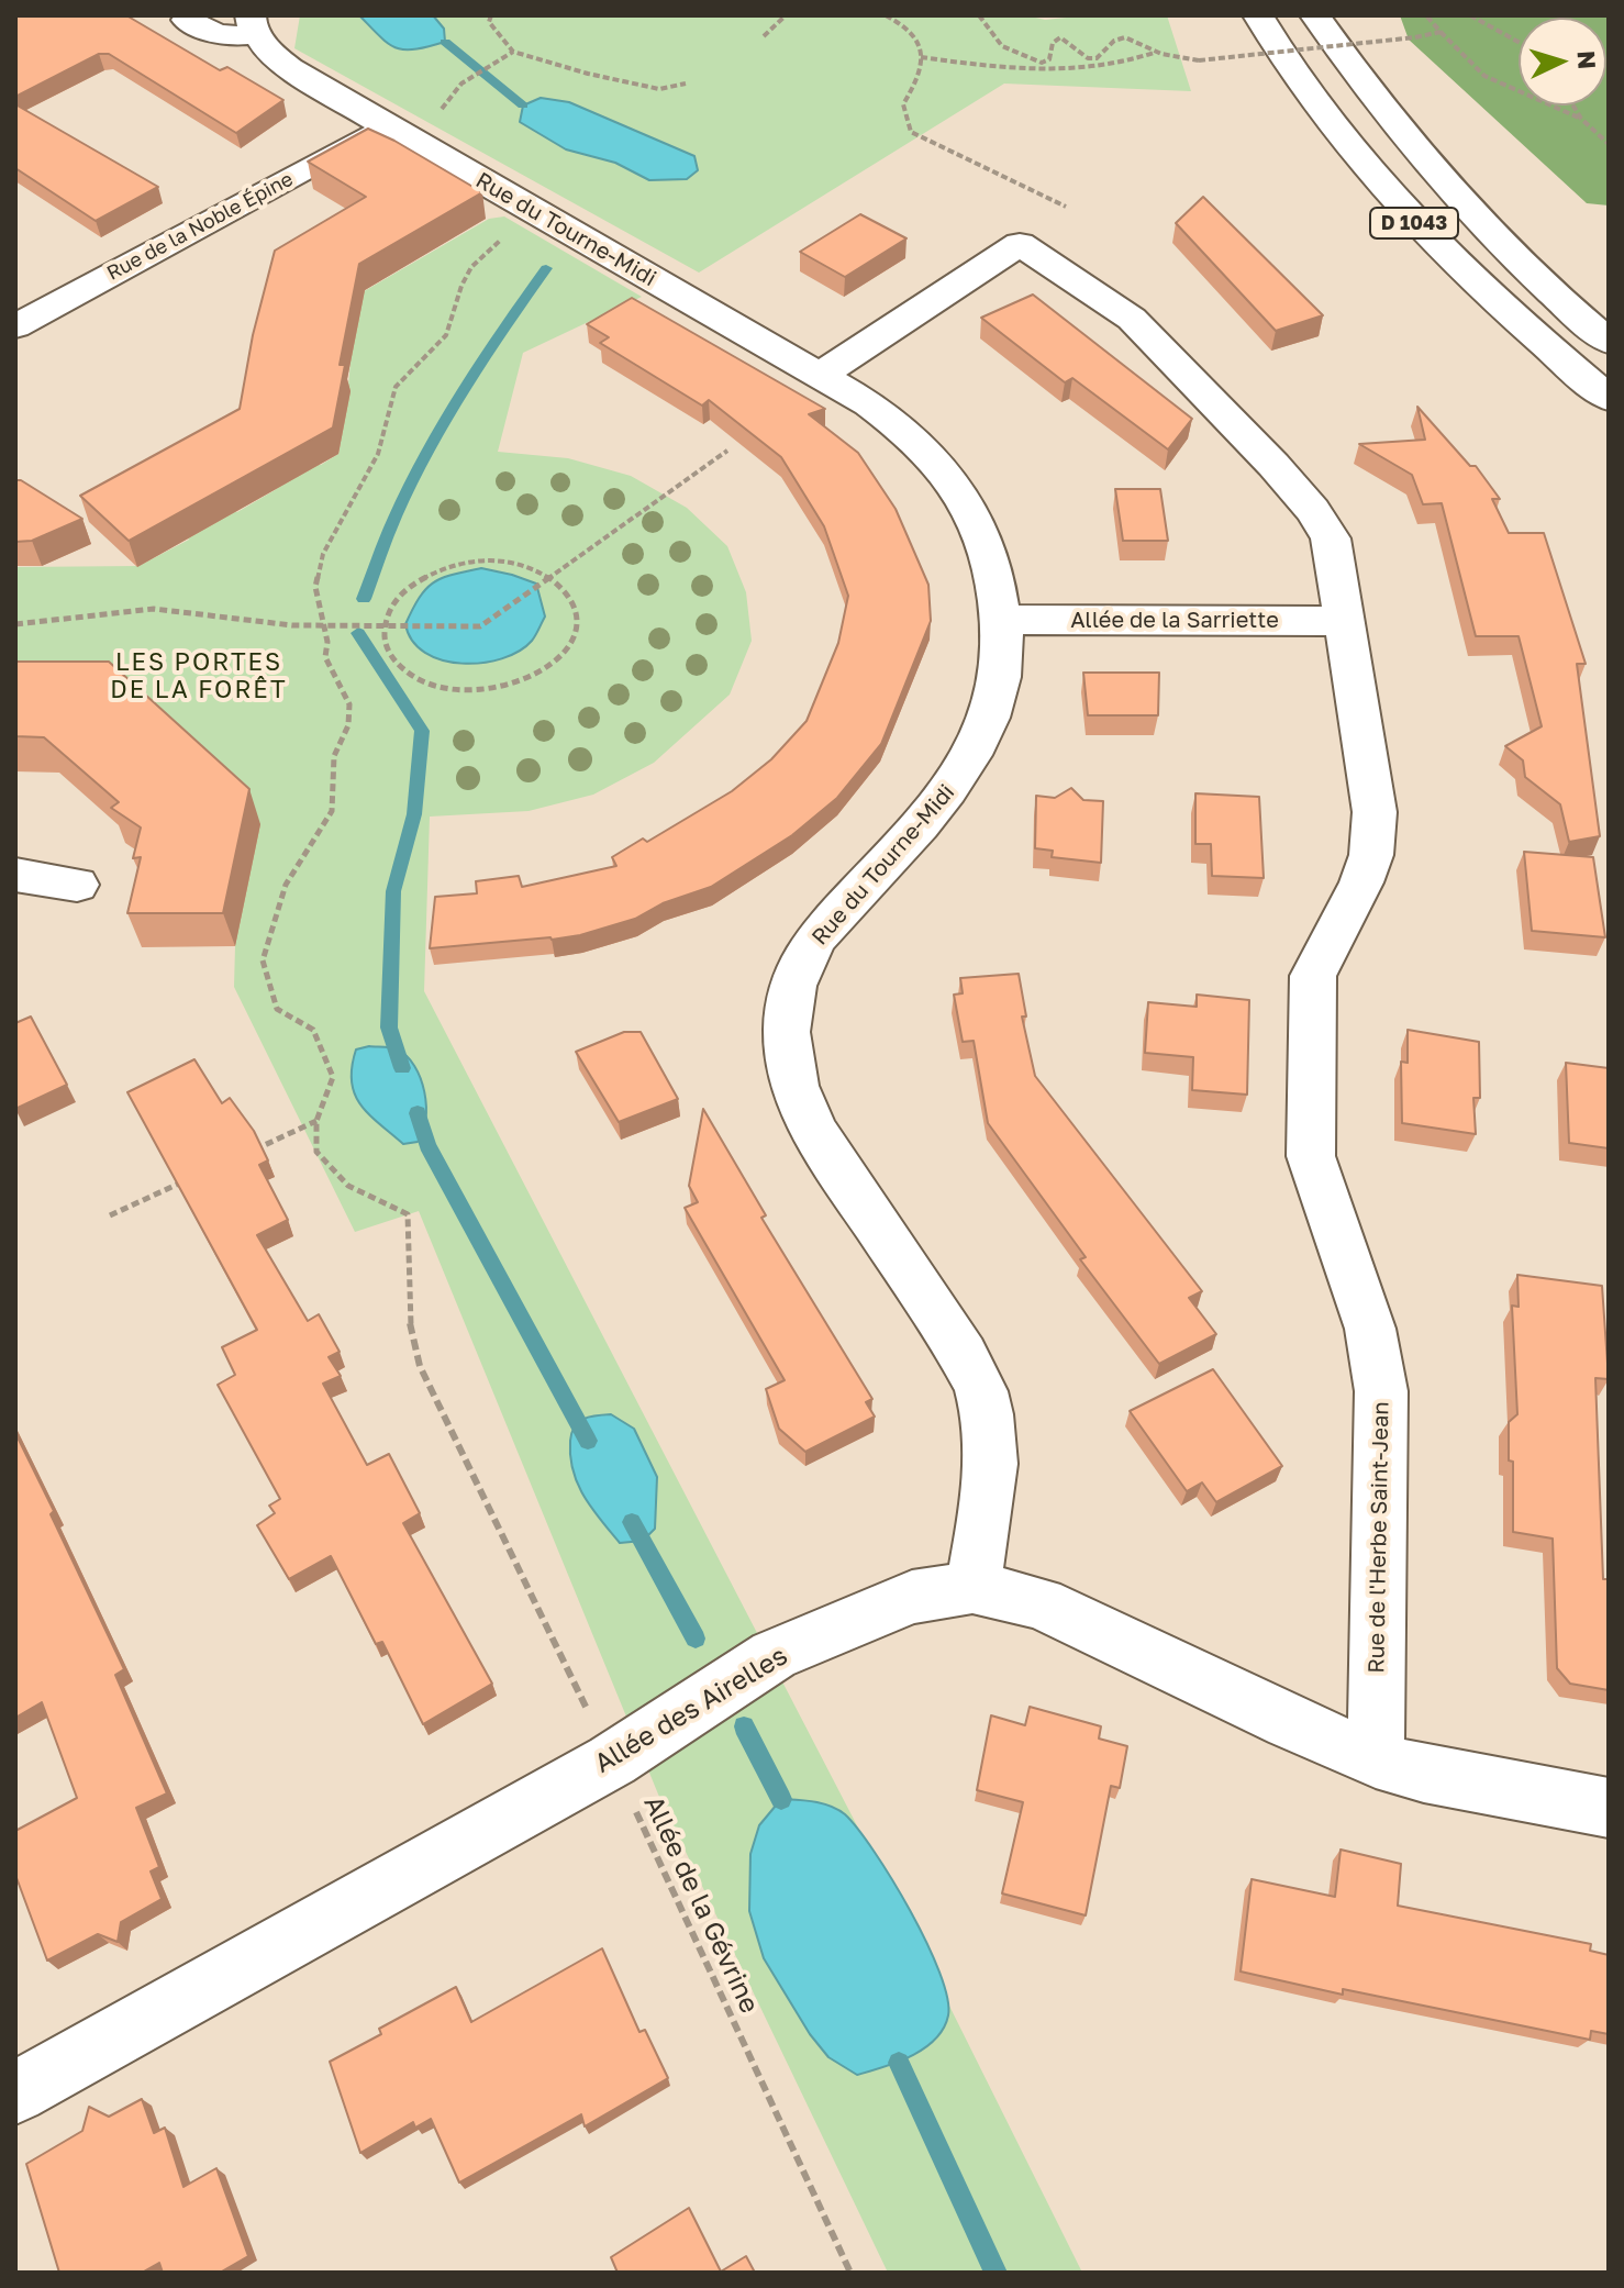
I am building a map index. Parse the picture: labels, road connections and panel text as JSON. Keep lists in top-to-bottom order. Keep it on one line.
{"streets":{"main road":["D 1043","Rue de la Noble Épine","Rue du Tourne-Midi","Allée de la Sarriette","Rue de l'Herbe Saint-Jean","Allée des Airelles"],"path":["Allée de la Gévrine"]},"crossings":[["Rue de la Noble Épine","Rue du Tourne-Midi"],["Rue du Tourne-Midi","Allée de la Sarriette"],["Rue du Tourne-Midi","Rue de l'Herbe Saint-Jean"],["Rue du Tourne-Midi","Allée des Airelles"],["Allée de la Sarriette","Rue de l'Herbe Saint-Jean"],["Rue de l'Herbe Saint-Jean","Allée des Airelles"],["Allée des Airelles","Allée de la Gévrine"]],"districts":["LES PORTES DE LA FORÊT"],"north":"right"}
